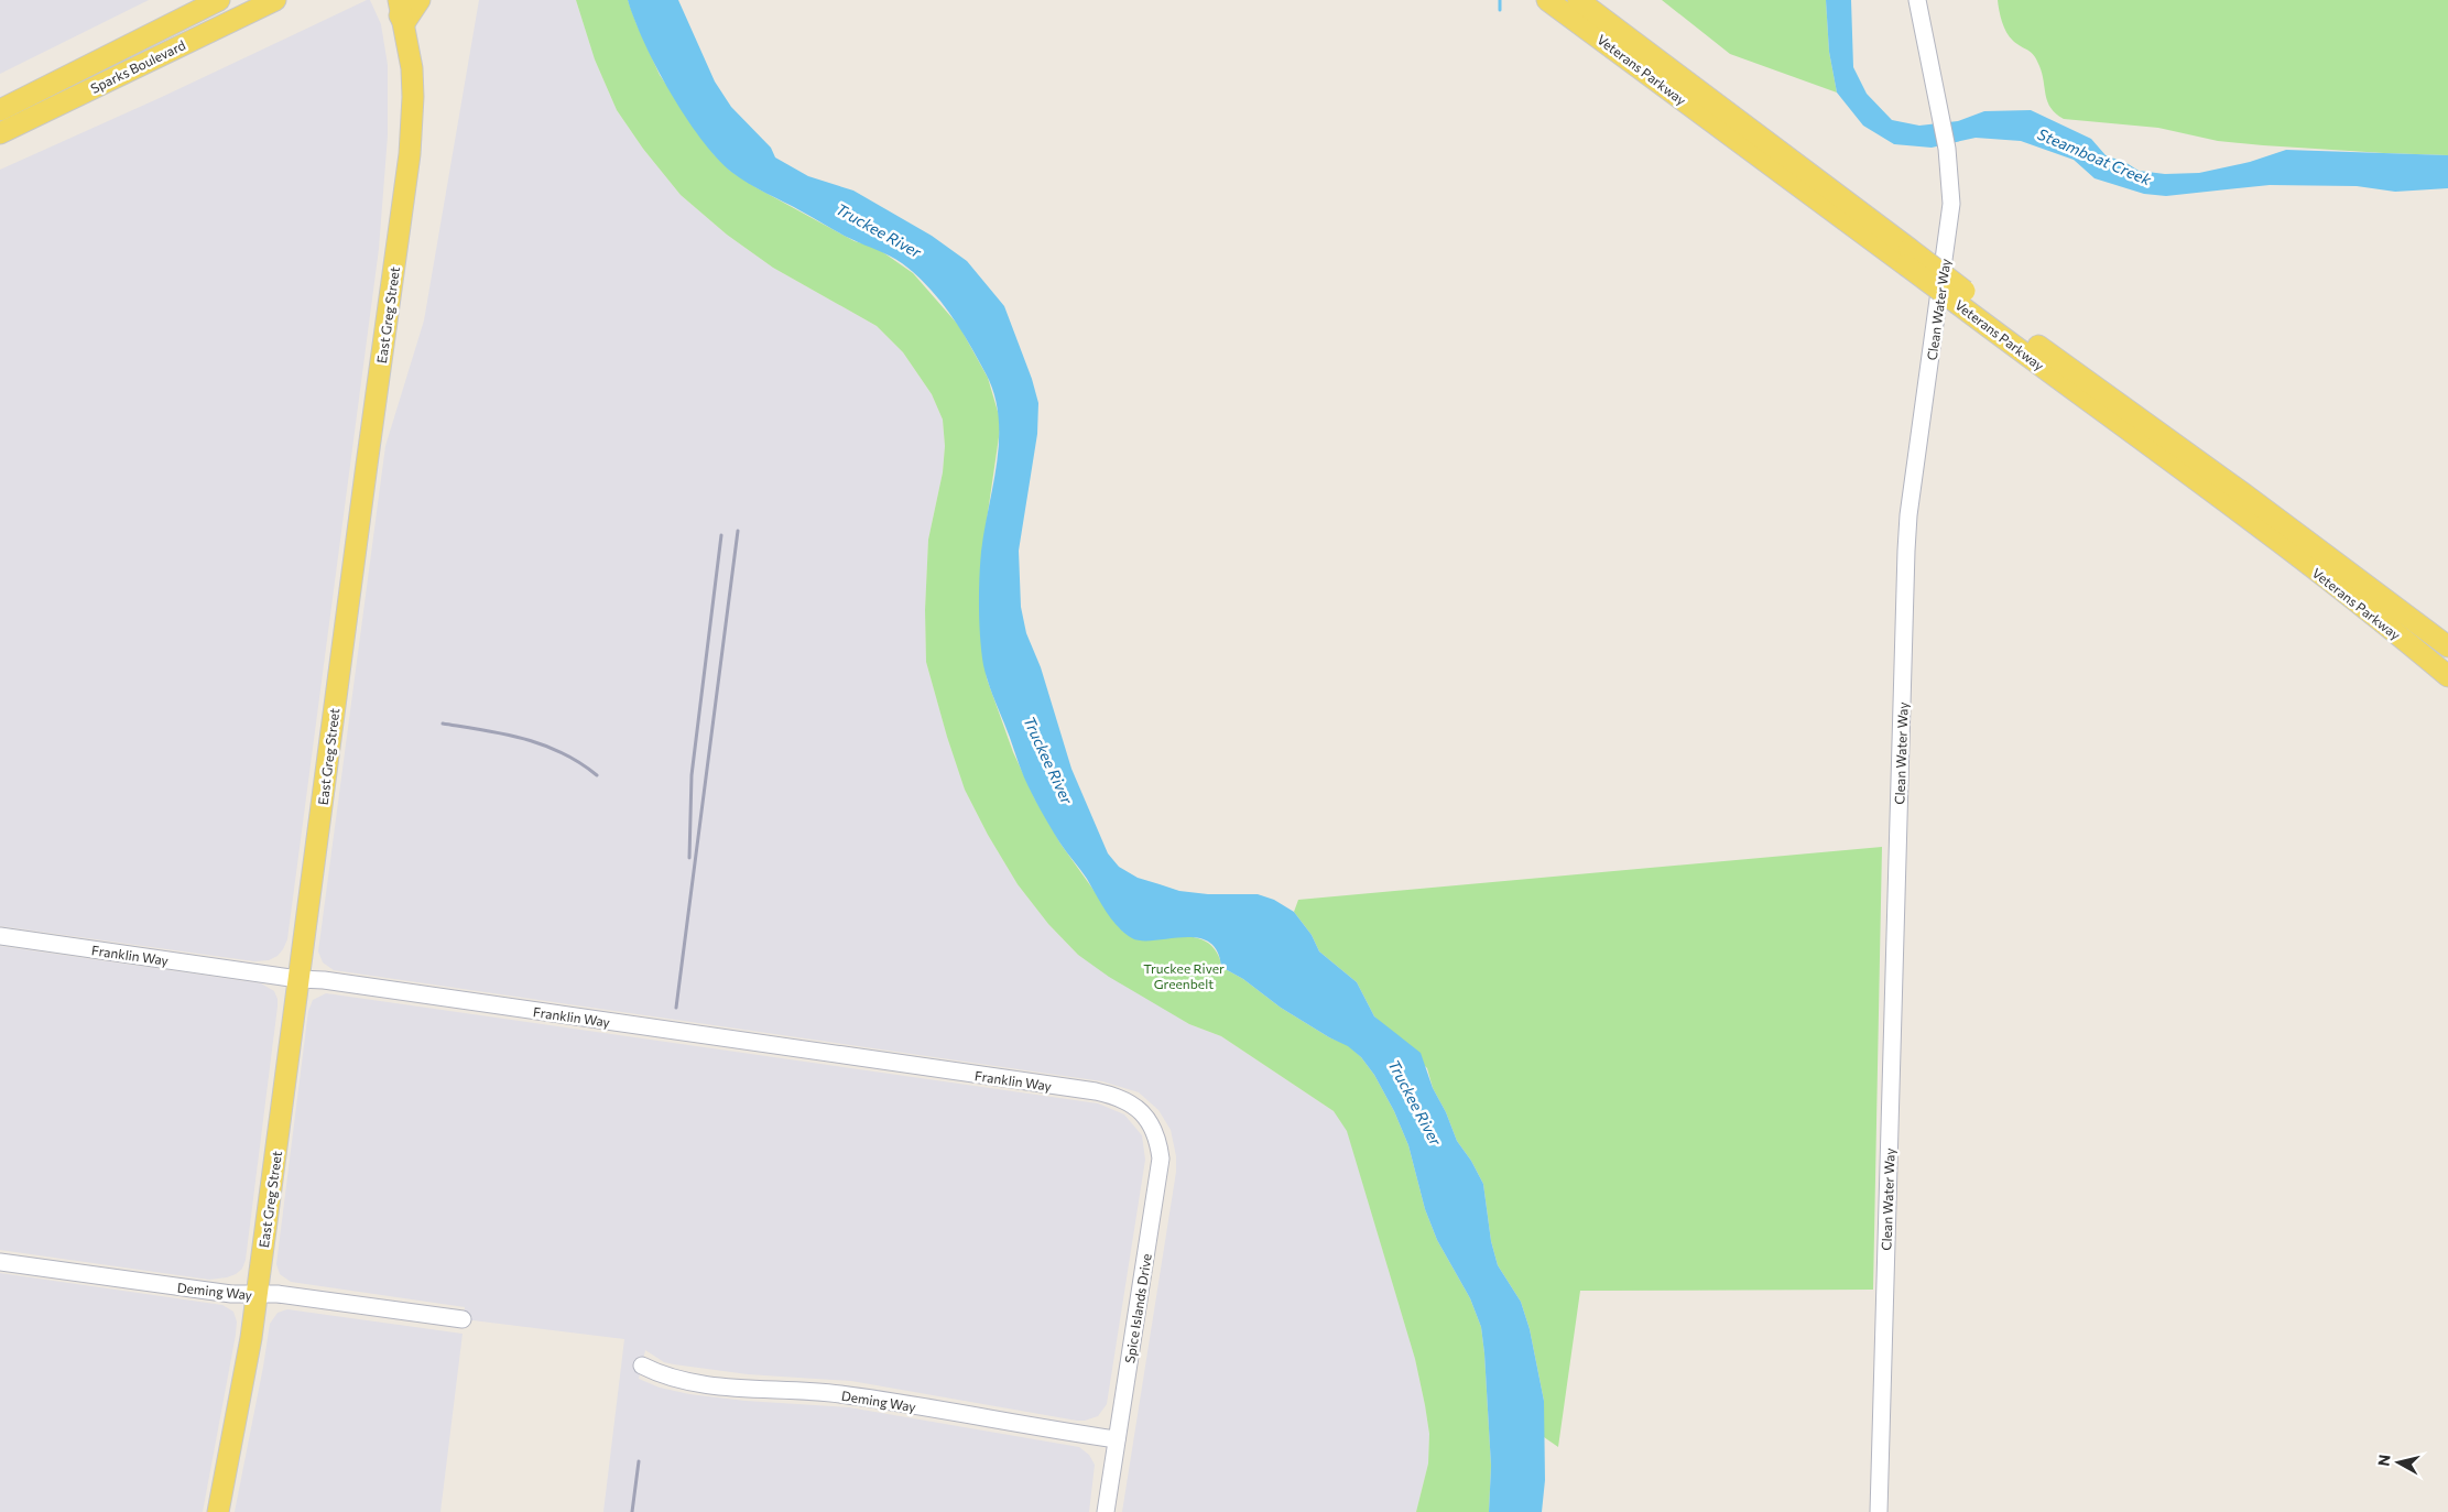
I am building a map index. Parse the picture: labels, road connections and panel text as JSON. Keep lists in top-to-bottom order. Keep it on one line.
{"streets":{"main road":["Sparks Boulevard","Veterans Parkway","East Greg Street"],"street":["Clean Water Way","Franklin Way","Deming Way","Spice Islands Drive"]},"crossings":[["East Greg Street","Franklin Way"],["East Greg Street","Deming Way"],["Franklin Way","Spice Islands Drive"],["Deming Way","Spice Islands Drive"]],"water":["Steamboat Creek","Truckee River"],"parks":["Truckee River Greenbelt"],"north":"left"}
